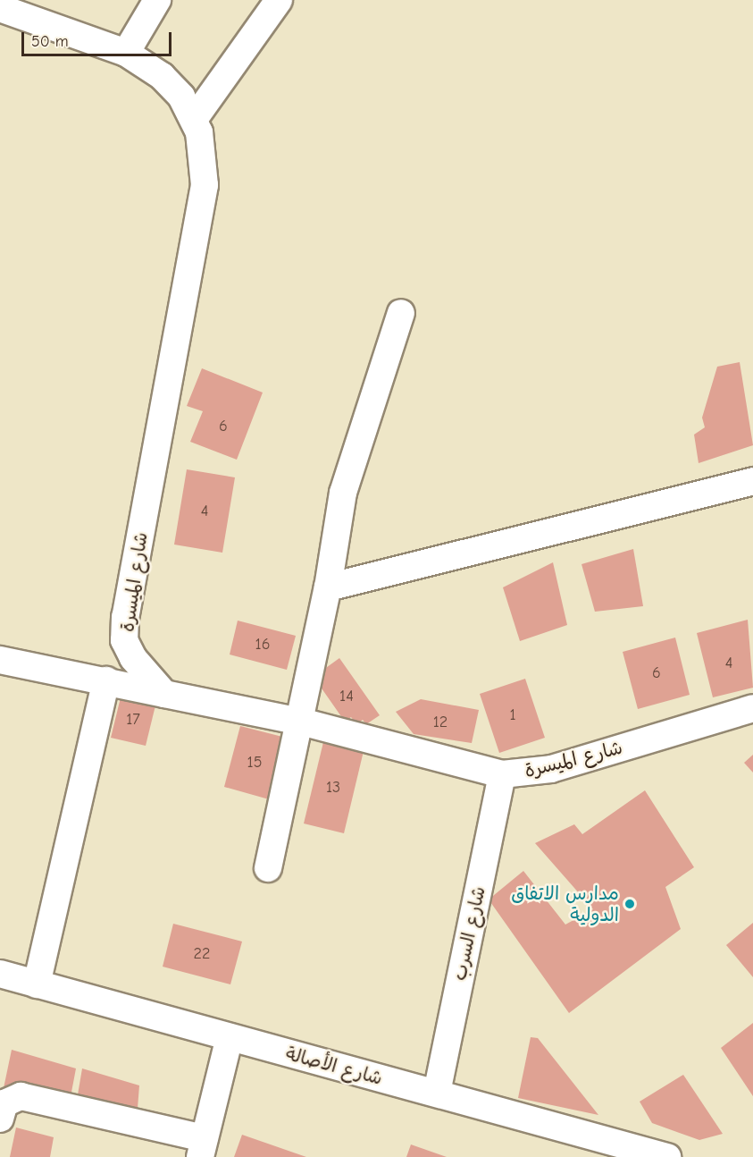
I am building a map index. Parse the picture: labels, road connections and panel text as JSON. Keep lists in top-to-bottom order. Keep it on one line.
{"streets":{"street":["شارع الميسرة","شارع السرب","شارع الأصالة"]},"crossings":[["شارع الميسرة","شارع السرب"],["شارع السرب","شارع الأصالة"]],"places":["مدارس الاتفاق الدولية"],"house_numbers":["6","4","16","4","6","14","1","17","12","15","13","22"],"scale_bar":"50 m"}
